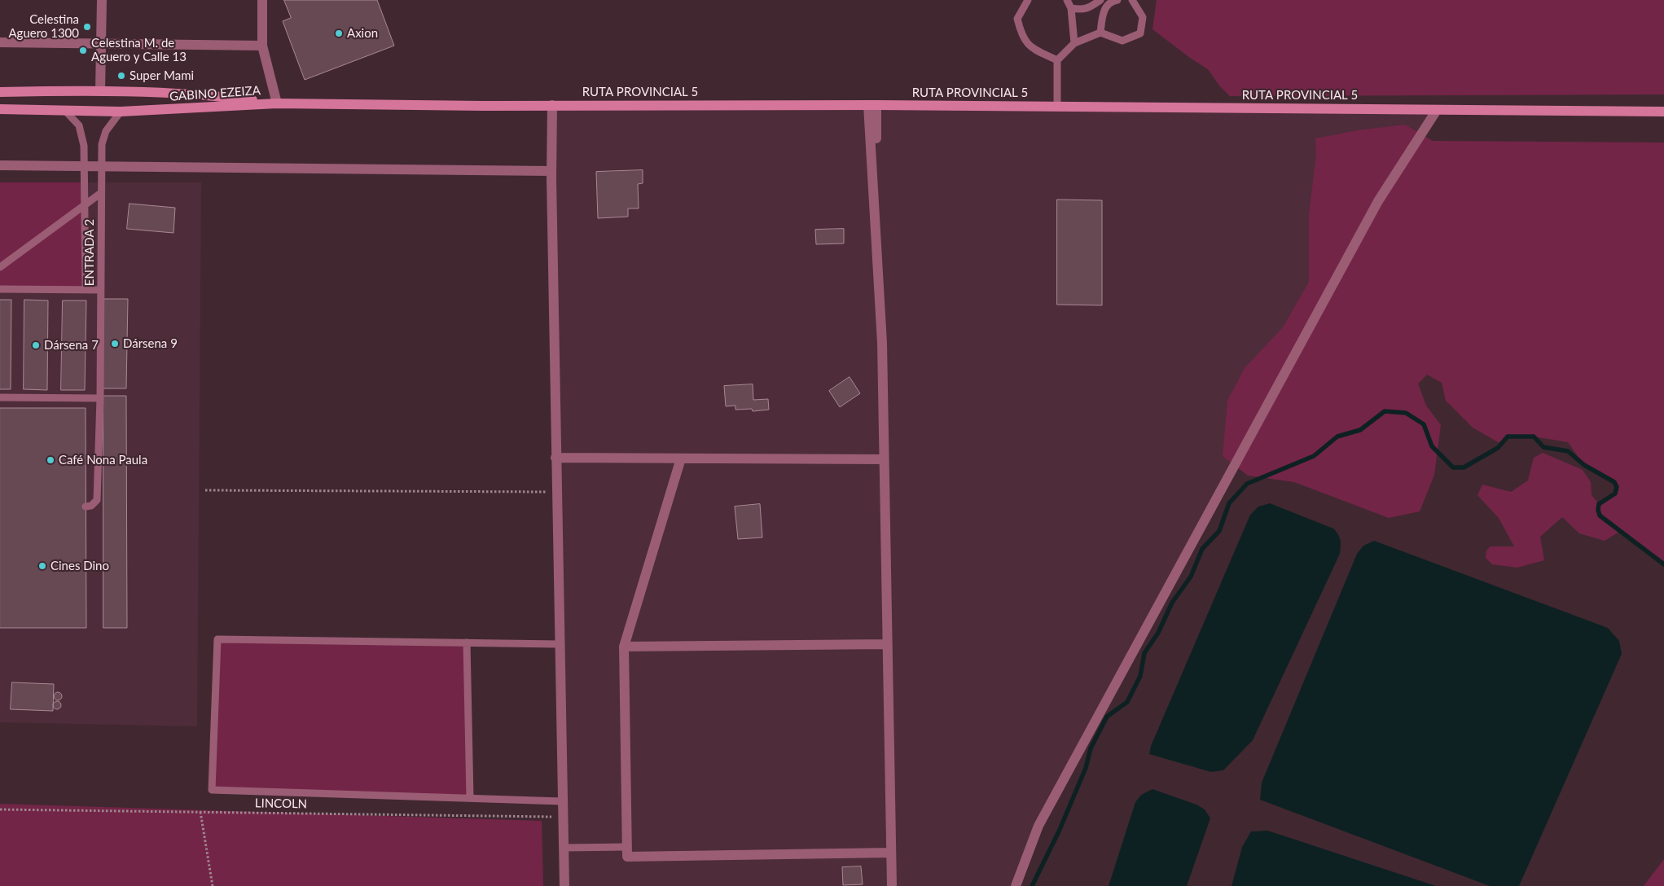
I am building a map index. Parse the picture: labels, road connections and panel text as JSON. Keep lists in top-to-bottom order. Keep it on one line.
{"streets":{"main road":["RUTA PROVINCIAL 5","GABINO EZEIZA"],"lane":["ENTRADA 2"],"path":["LINCOLN"]},"crossings":[["RUTA PROVINCIAL 5","GABINO EZEIZA"],["GABINO EZEIZA","ENTRADA 2"]],"places":["Celestina Aguero 1300","Axion","Celestina M. de Aguero y Calle 13","Super Mami","Dársena 9","Dársena 7","Café Nona Paula","Cines Dino"]}
